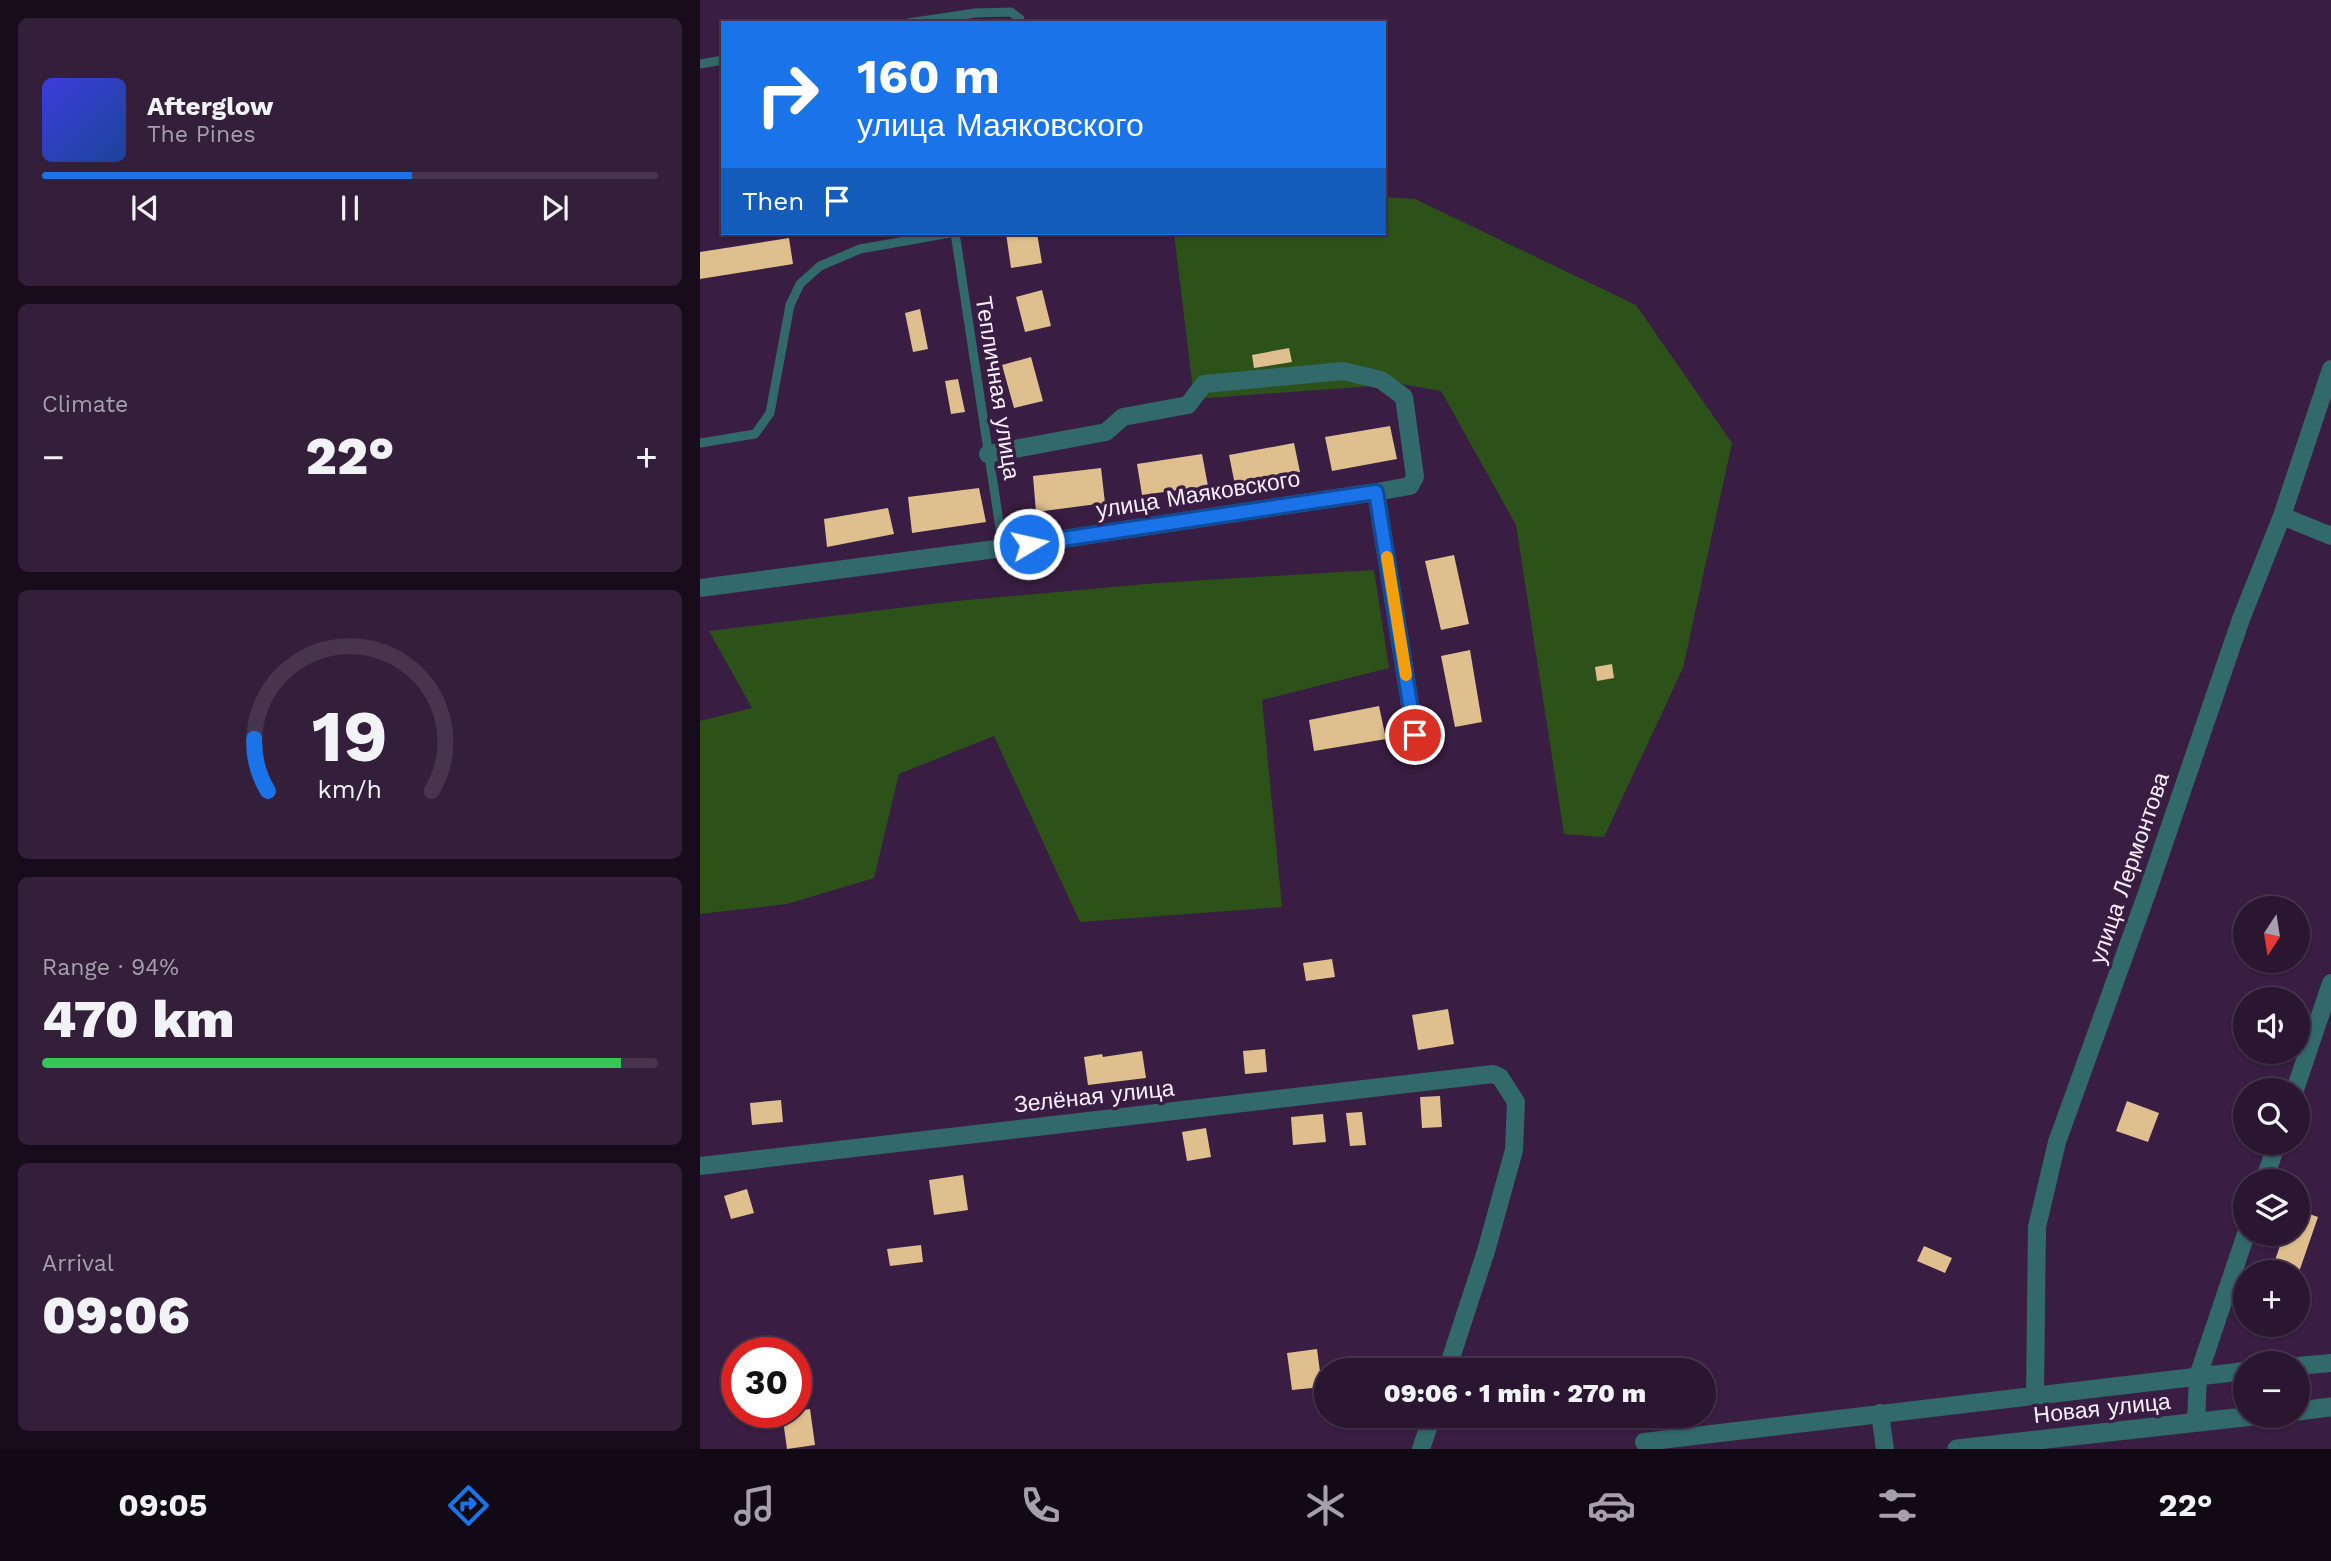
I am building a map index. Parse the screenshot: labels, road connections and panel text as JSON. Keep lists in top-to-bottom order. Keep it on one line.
{"streets":{"street":["улица Маяковского","улица Лермонтова","Зелёная улица","Новая улица"],"lane":["Тепличная улица"]},"crossings":[["Тепличная улица","улица Маяковского"]],"north":"bottom","page":{"turn":["160 m","улица Маяковского"],"song":["Afterglow","The Pines"],"then":"Then","tile":["Climate",["Range · 94%","470 km"],["Arrival","09:06"]],"heat":["−","22°","+"],"map_buttons":["+","−"],"limit":"30","trip":"09:06 · 1 min · 270 m","tabs":["09:05","22°"],"gauge":["19","km/h"]}}
